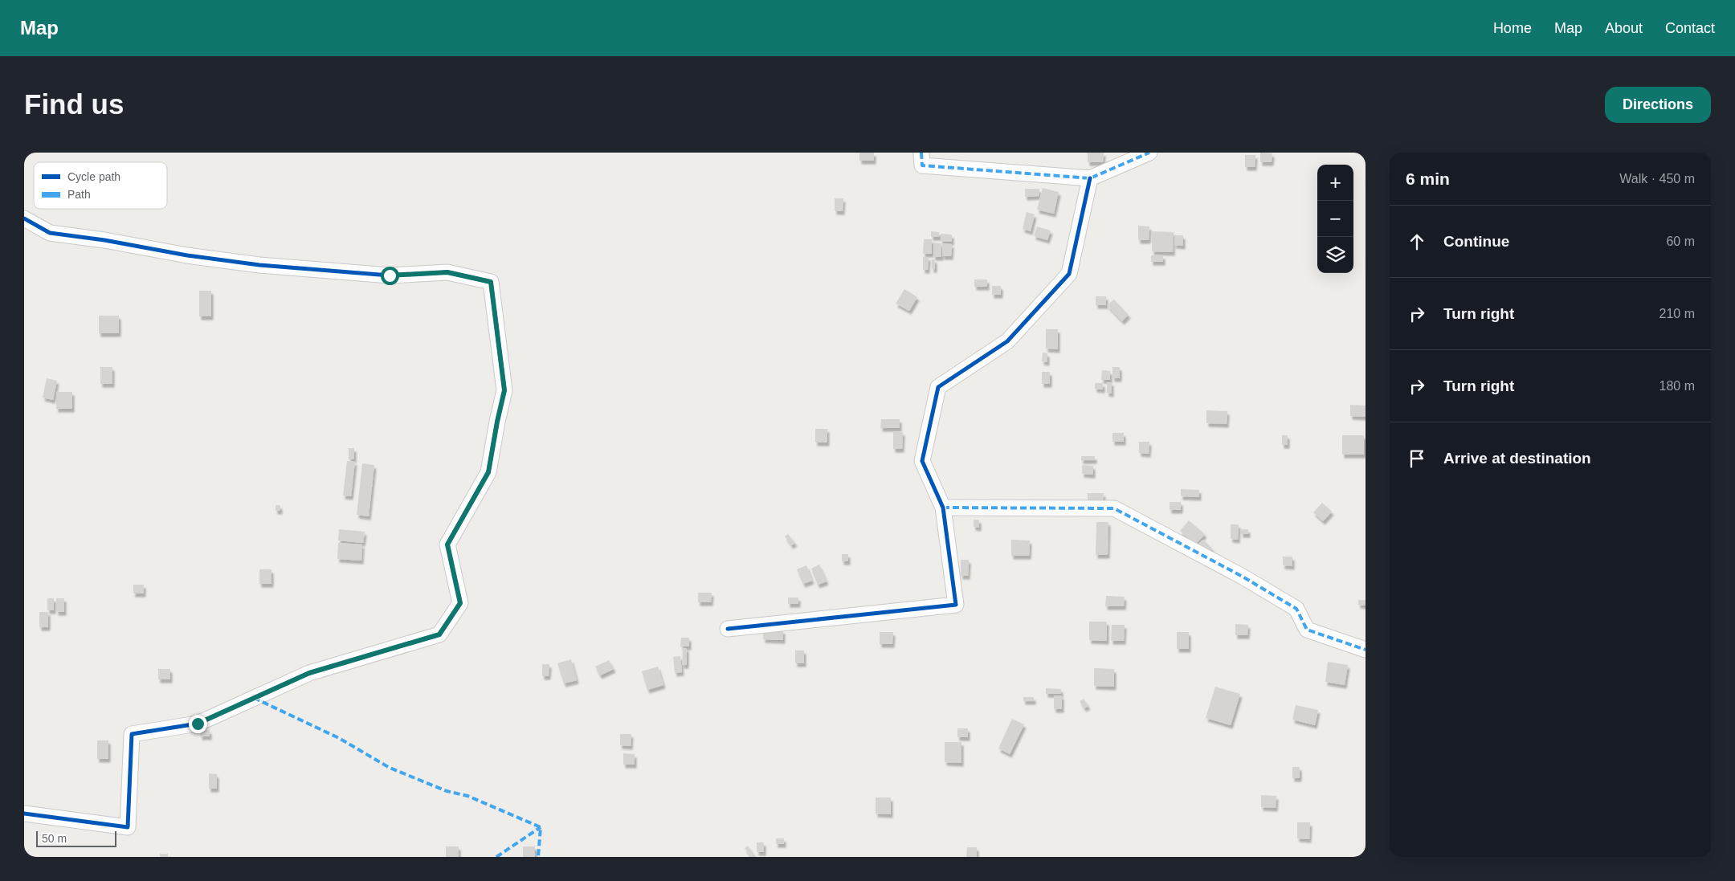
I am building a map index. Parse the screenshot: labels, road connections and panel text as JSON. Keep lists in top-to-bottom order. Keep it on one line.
{"legend":["Cycle path","Path"],"scale_bar":"50 m","page":{"header":"Map","nav":["Home","Map","About","Contact"],"buttons":"Directions","title":"Find us","heading":["6 min","Walk · 450 m"],"map_buttons":["+","−"],"list":[["Continue","60 m"],["Turn right","210 m"],["Turn right","180 m"],"Arrive at destination"],"scale":"50 m"}}
